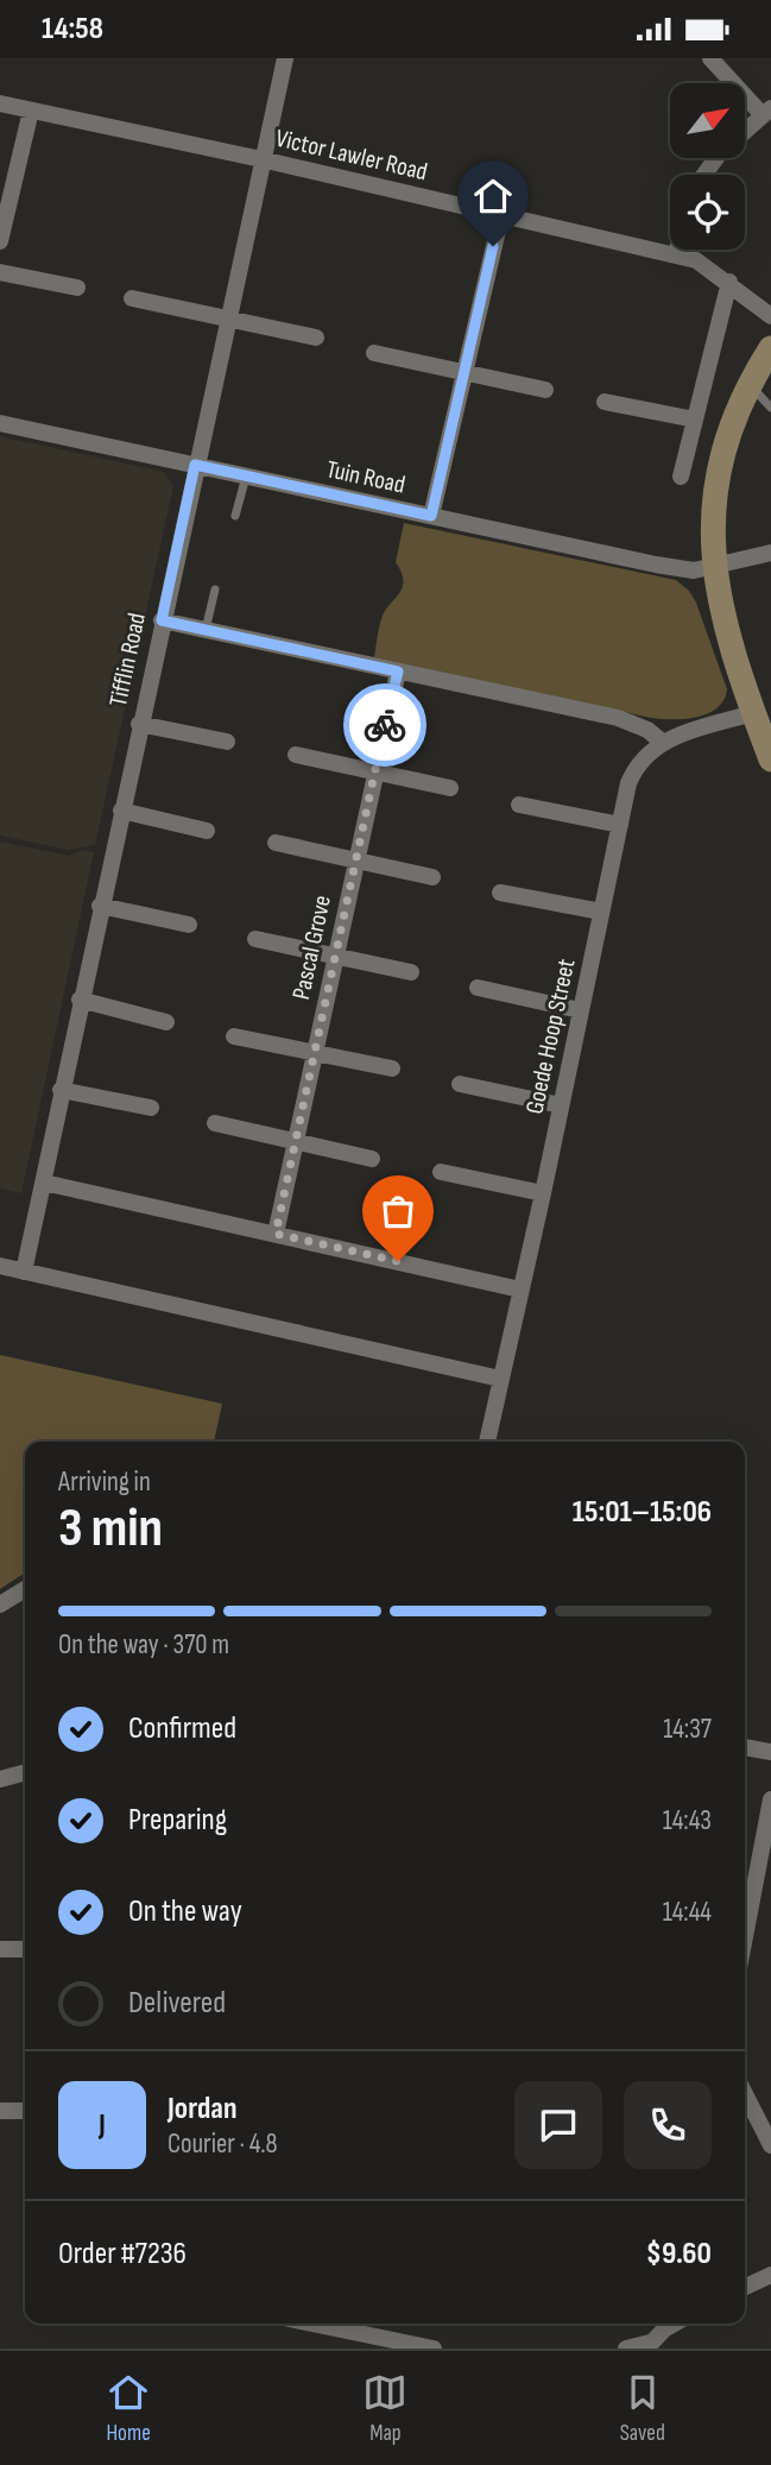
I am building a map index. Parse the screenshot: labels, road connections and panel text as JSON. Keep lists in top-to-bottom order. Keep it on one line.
{"streets":{"street":["Victor Lawler Road","Tuin Road","Tifflin Road","Pascal Grove","Goede Hoop Street"]},"crossings":[["Victor Lawler Road","Tifflin Road"],["Tuin Road","Tifflin Road"]],"north":"top right","page":{"status":"14:58","heading":["3 min","Arriving in","15:01–15:06"],"panel":["Jordan","Courier · 4.8","Order #7236","$9.60"],"bar":"On the way · 370 m","list":[["Confirmed","14:37"],["Preparing","14:43"],["On the way","14:44"],"Delivered"],"round":"J","tabs":["Home","Map","Saved"]}}
